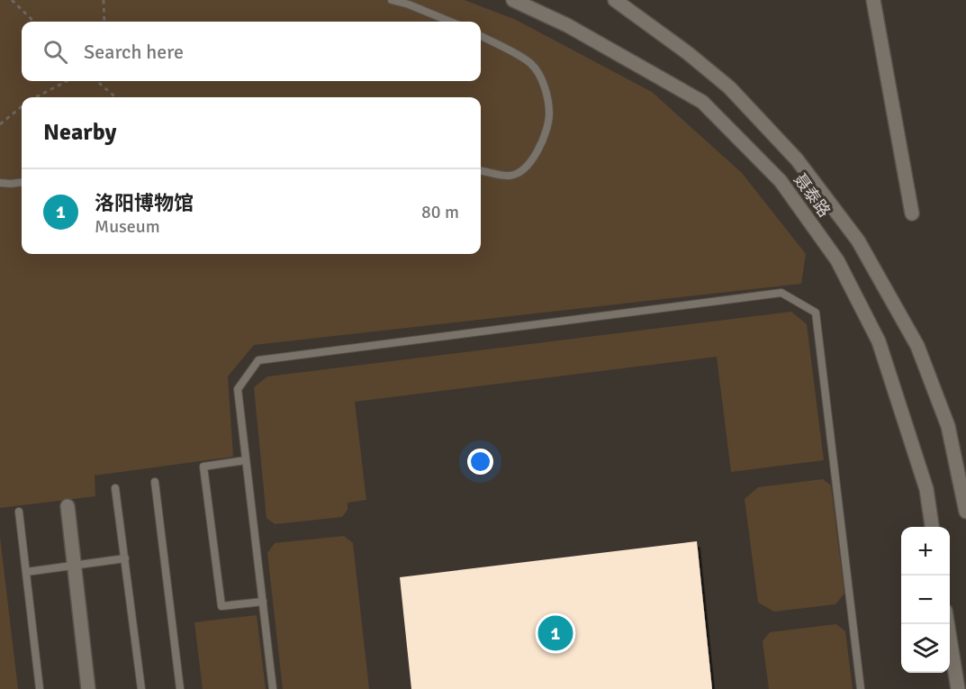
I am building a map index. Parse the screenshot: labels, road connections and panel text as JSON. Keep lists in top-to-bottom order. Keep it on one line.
{"streets":{"main road":["聂泰路"]},"page":{"search":"Search here","heading":"Nearby","list":[{"mark":"1","name":"洛阳博物馆","note":"Museum","value":"80 m"}],"map_buttons":["+","−"],"pins":"1"}}
